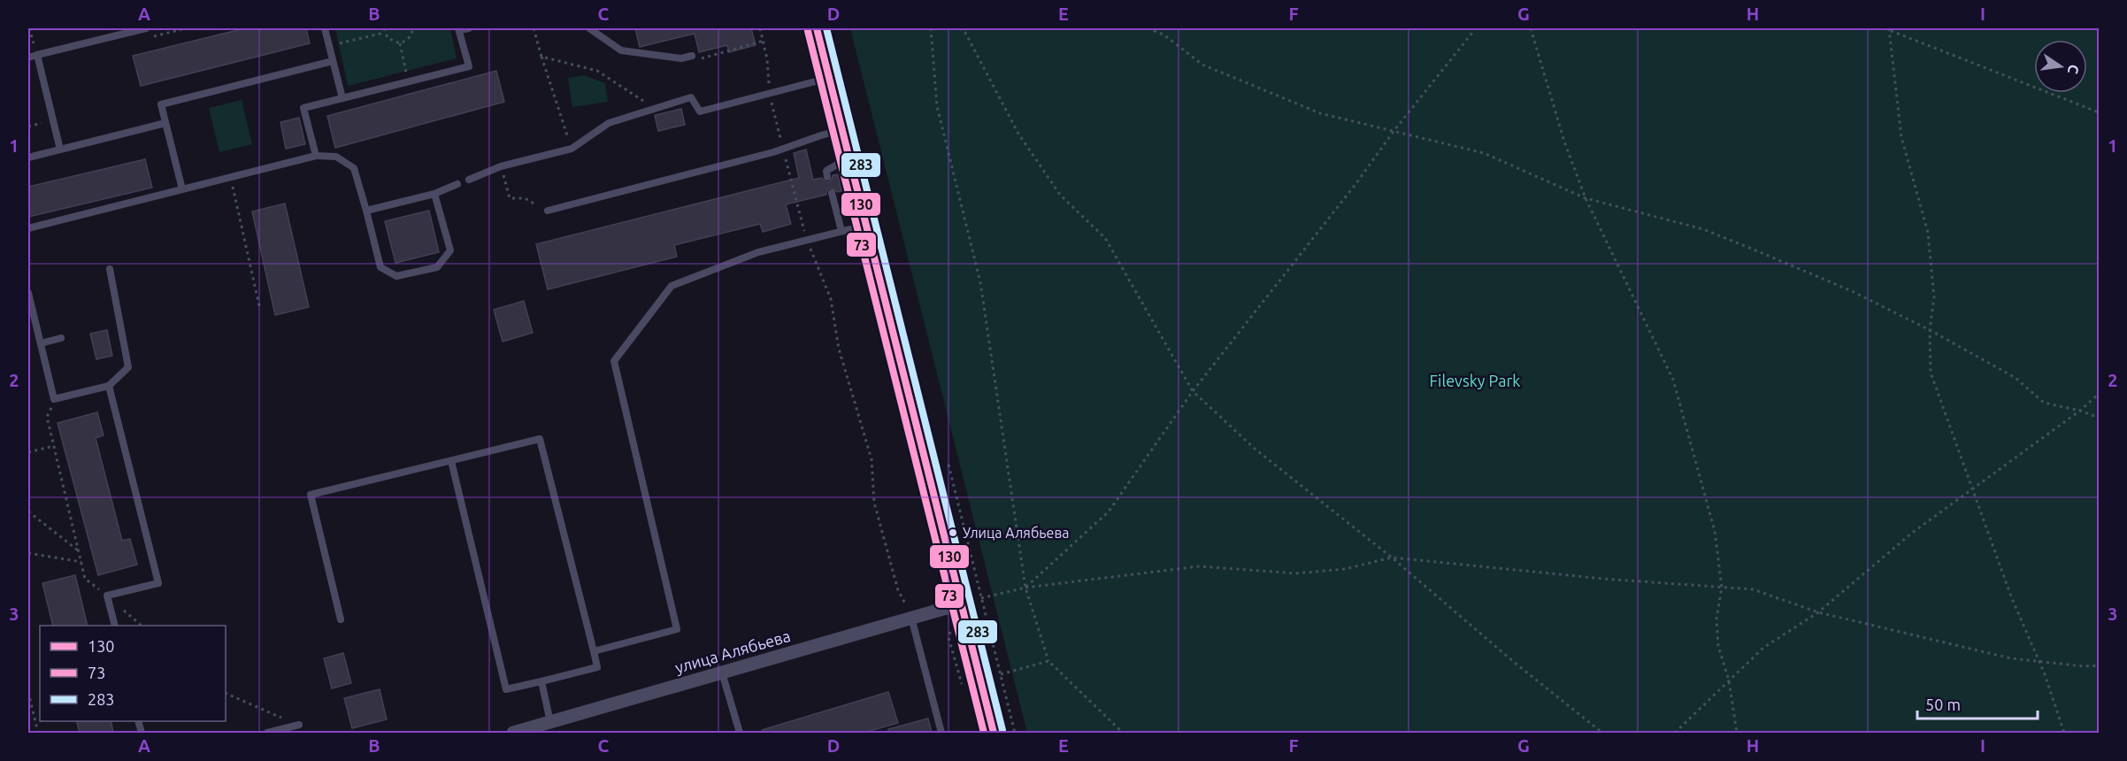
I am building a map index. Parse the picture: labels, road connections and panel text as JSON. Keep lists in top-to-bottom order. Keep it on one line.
{"streets":{"street":["улица Алябьева"]},"parks":["Filevsky Park"],"places":["Улица Алябьева"],"lines":["transit line 130","transit line 283","transit line 73"],"legend":["130","73","283"],"scale_bar":"50 m","north":"right","grid":{"columns":["A","B","C","D","E","F","G","H","I"],"rows":["1","2","3"]}}
